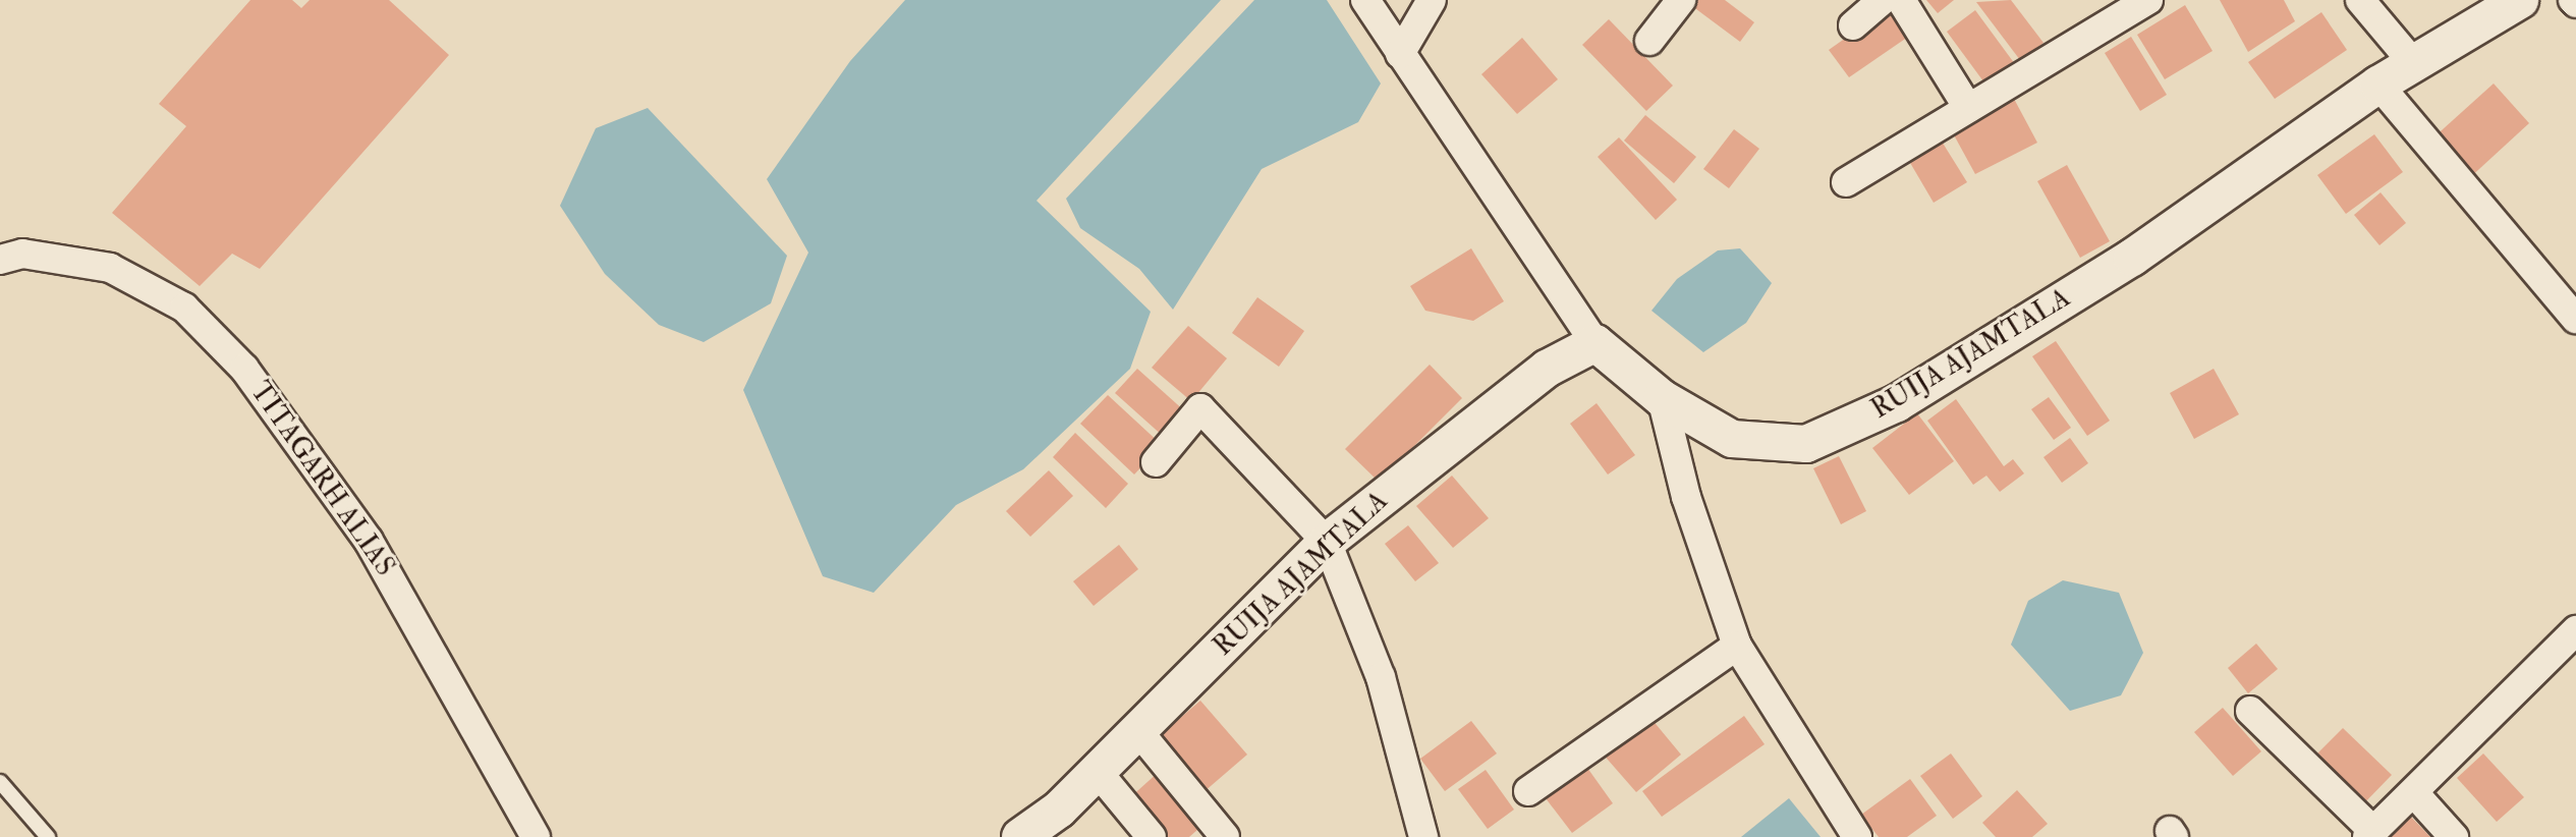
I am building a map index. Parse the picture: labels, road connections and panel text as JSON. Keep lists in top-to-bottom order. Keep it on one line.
{"streets":{"street":["RUIJA AJAMTALA","TITAGARH ALIAS"]}}
